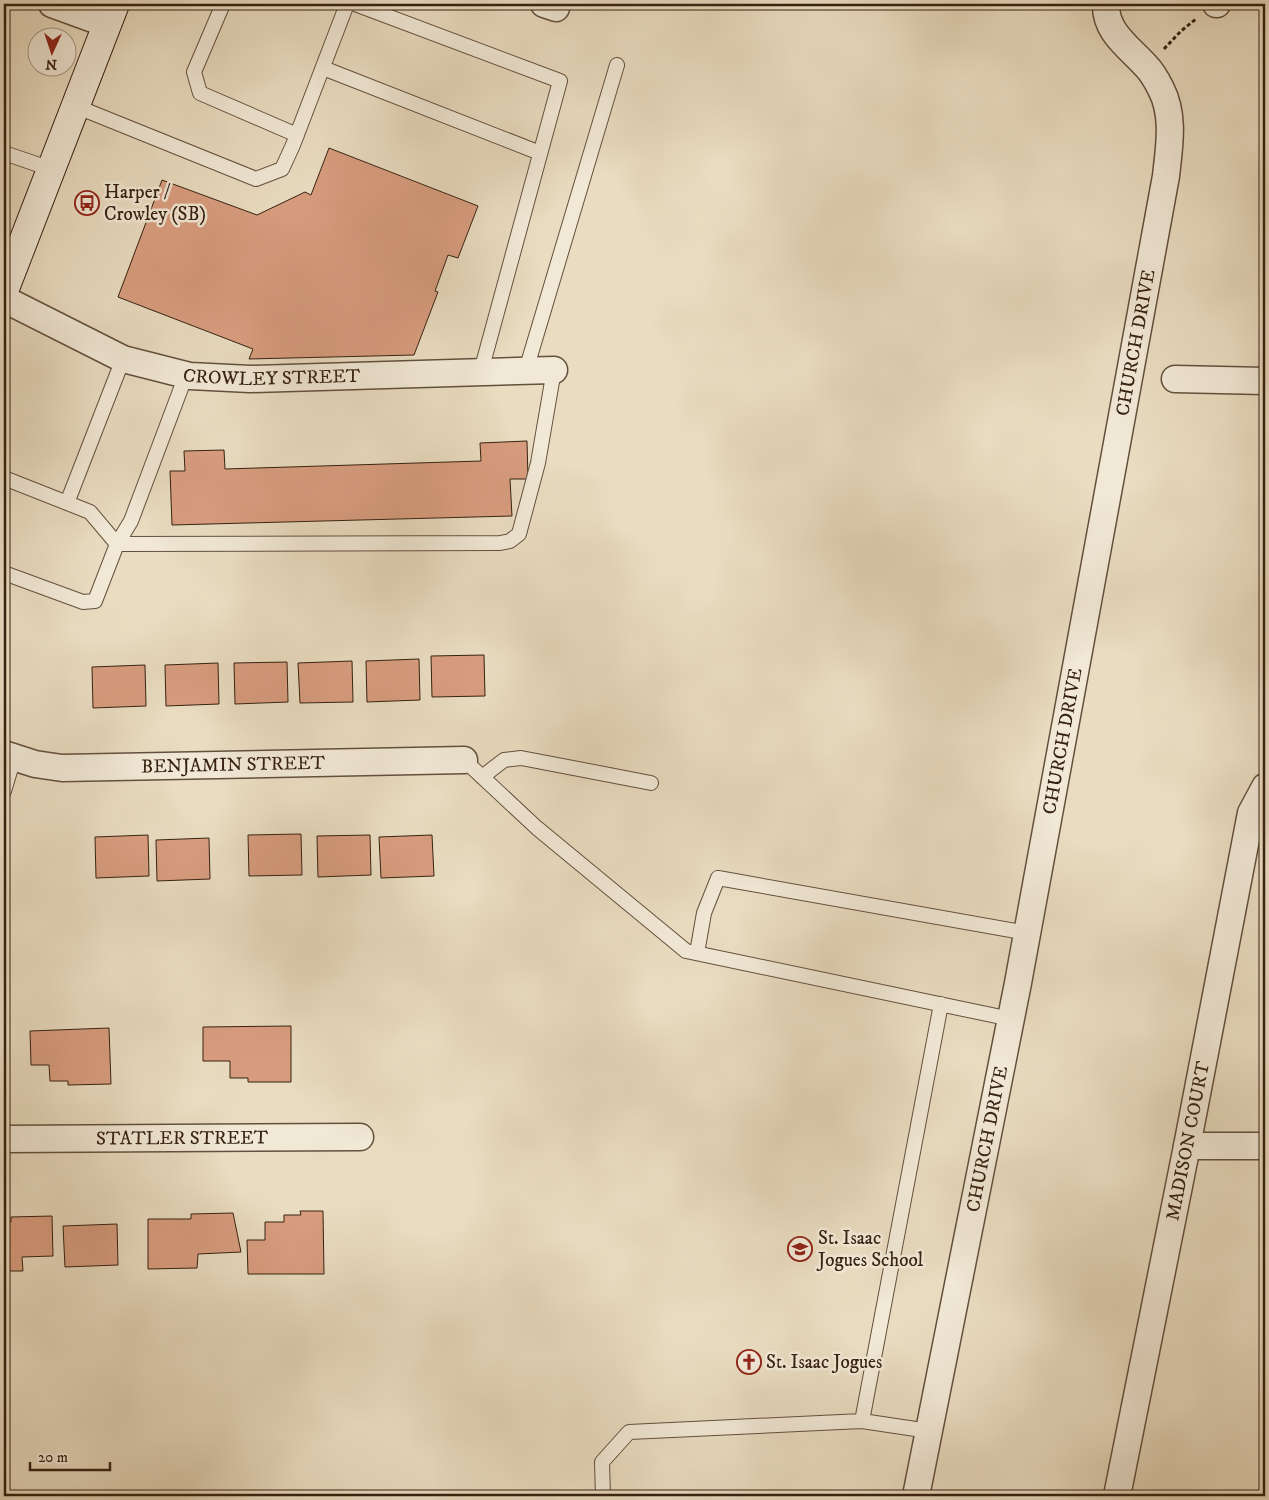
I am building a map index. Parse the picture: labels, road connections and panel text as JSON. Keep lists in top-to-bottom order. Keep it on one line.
{"streets":{"street":["CHURCH DRIVE","CROWLEY STREET","BENJAMIN STREET","STATLER STREET","MADISON COURT"]},"places":{"bus stop":["Harper / Crowley (SB)"],"school or university":["St. Isaac Jogues School"],"church":["St. Isaac Jogues"]},"scale_bar":"20 m","north":"bottom"}
